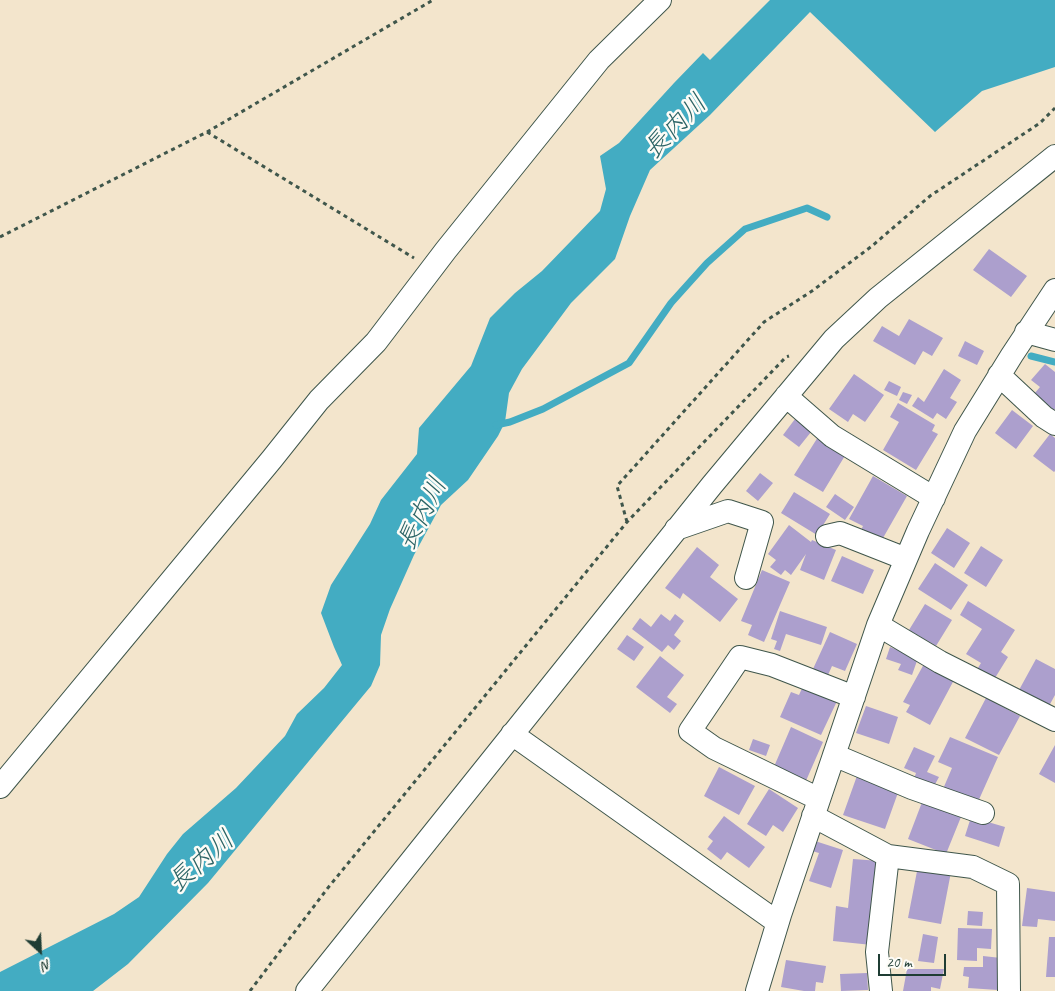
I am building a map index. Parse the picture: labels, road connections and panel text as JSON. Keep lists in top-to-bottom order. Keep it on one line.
{"water":["長内川"],"scale_bar":"20 m","north":"bottom right"}
